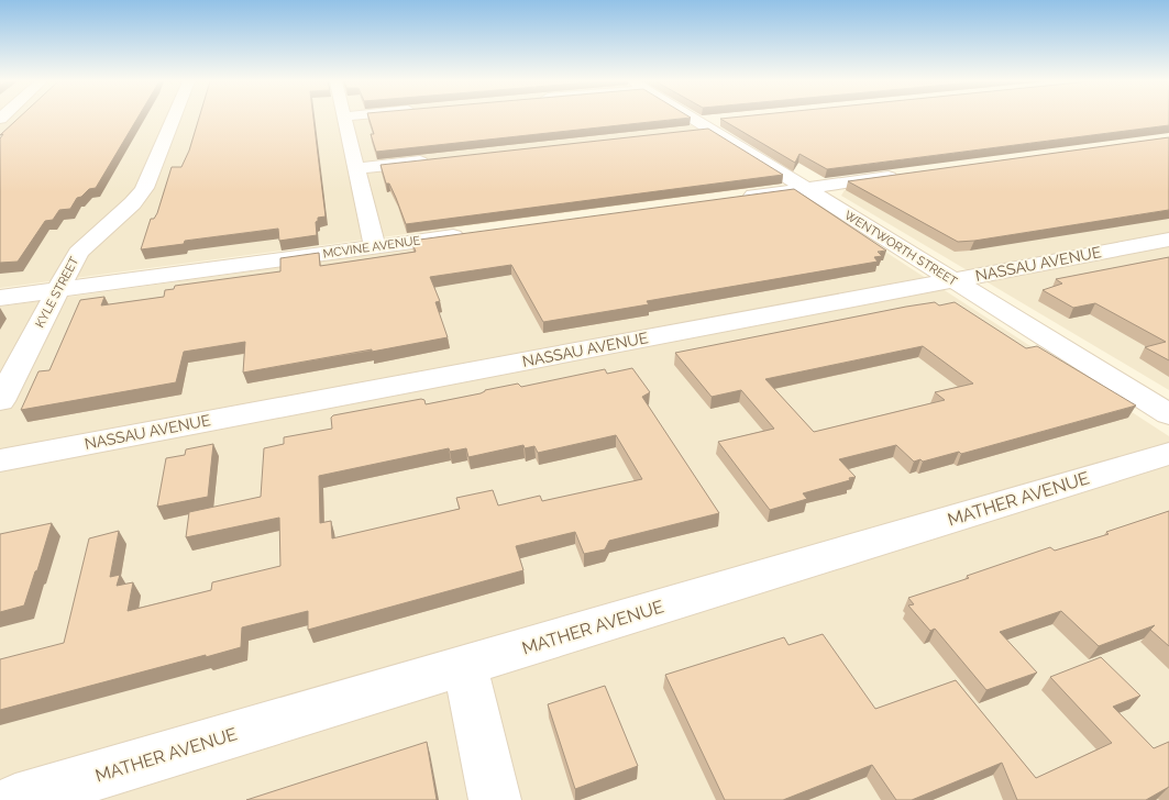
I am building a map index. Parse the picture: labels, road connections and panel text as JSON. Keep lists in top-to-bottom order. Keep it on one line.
{"streets":{"street":["MCVINE AVENUE","WENTWORTH STREET","NASSAU AVENUE","KYLE STREET","MATHER AVENUE"]},"crossings":[["MCVINE AVENUE","KYLE STREET"],["WENTWORTH STREET","NASSAU AVENUE"]]}
